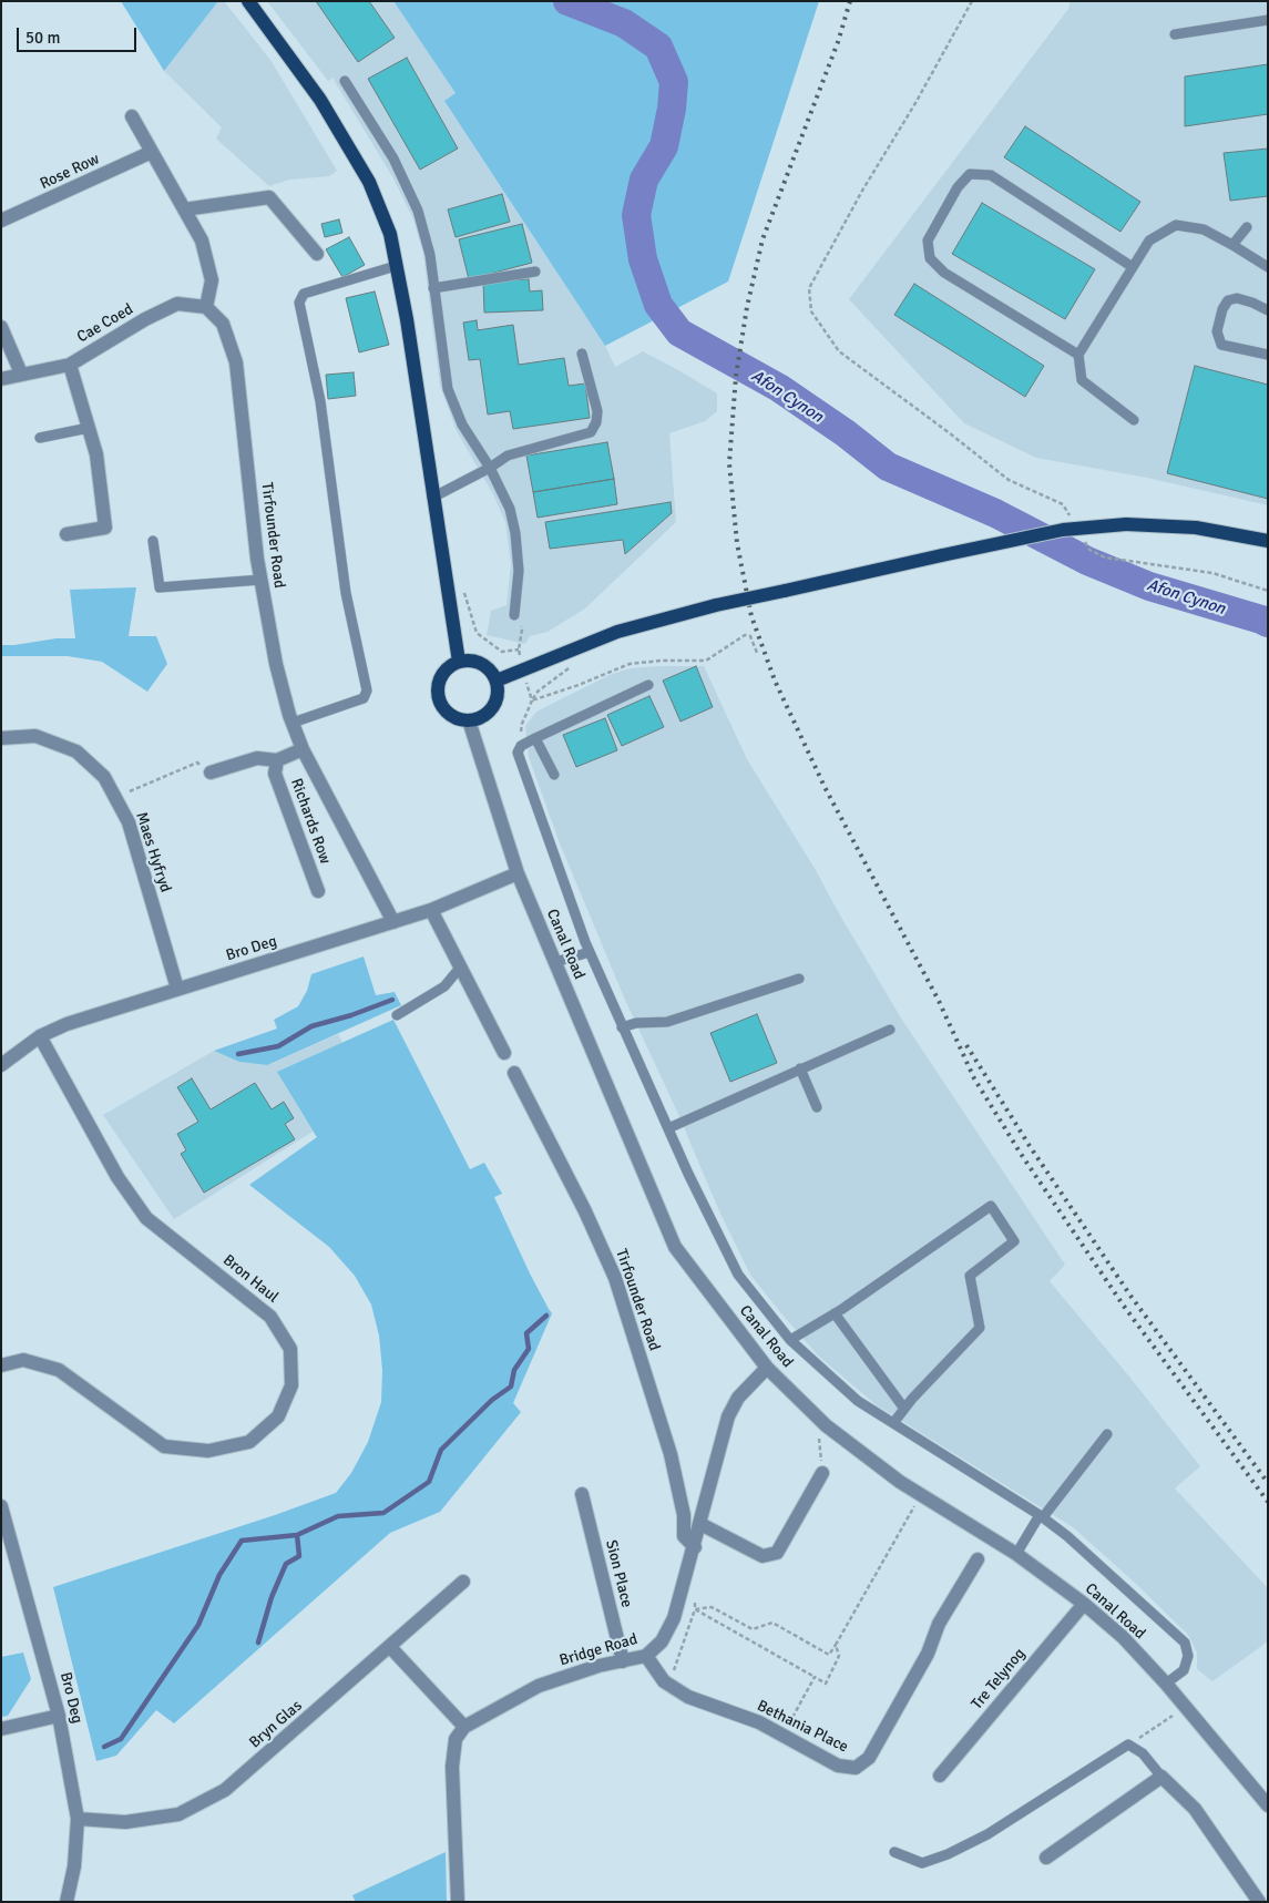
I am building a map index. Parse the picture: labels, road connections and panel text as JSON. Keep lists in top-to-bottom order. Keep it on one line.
{"streets":{"street":["Rose Row","Cae Coed","Tirfounder Road","Richards Row","Maes Hyfryd","Canal Road","Bro Deg","Bron Haul","Sion Place","Bridge Road","Tre Telynog","Bryn Glas","Bethania Place"]},"crossings":[["Cae Coed","Tirfounder Road"],["Tirfounder Road","Bro Deg"],["Tirfounder Road","Bridge Road"],["Maes Hyfryd","Bro Deg"],["Canal Road","Bro Deg"],["Canal Road","Bridge Road"],["Canal Road","Tre Telynog"],["Bro Deg","Bron Haul"],["Bro Deg","Bryn Glas"],["Sion Place","Bridge Road"],["Bridge Road","Bethania Place"]],"water":["Afon Cynon"],"scale_bar":"50 m"}
